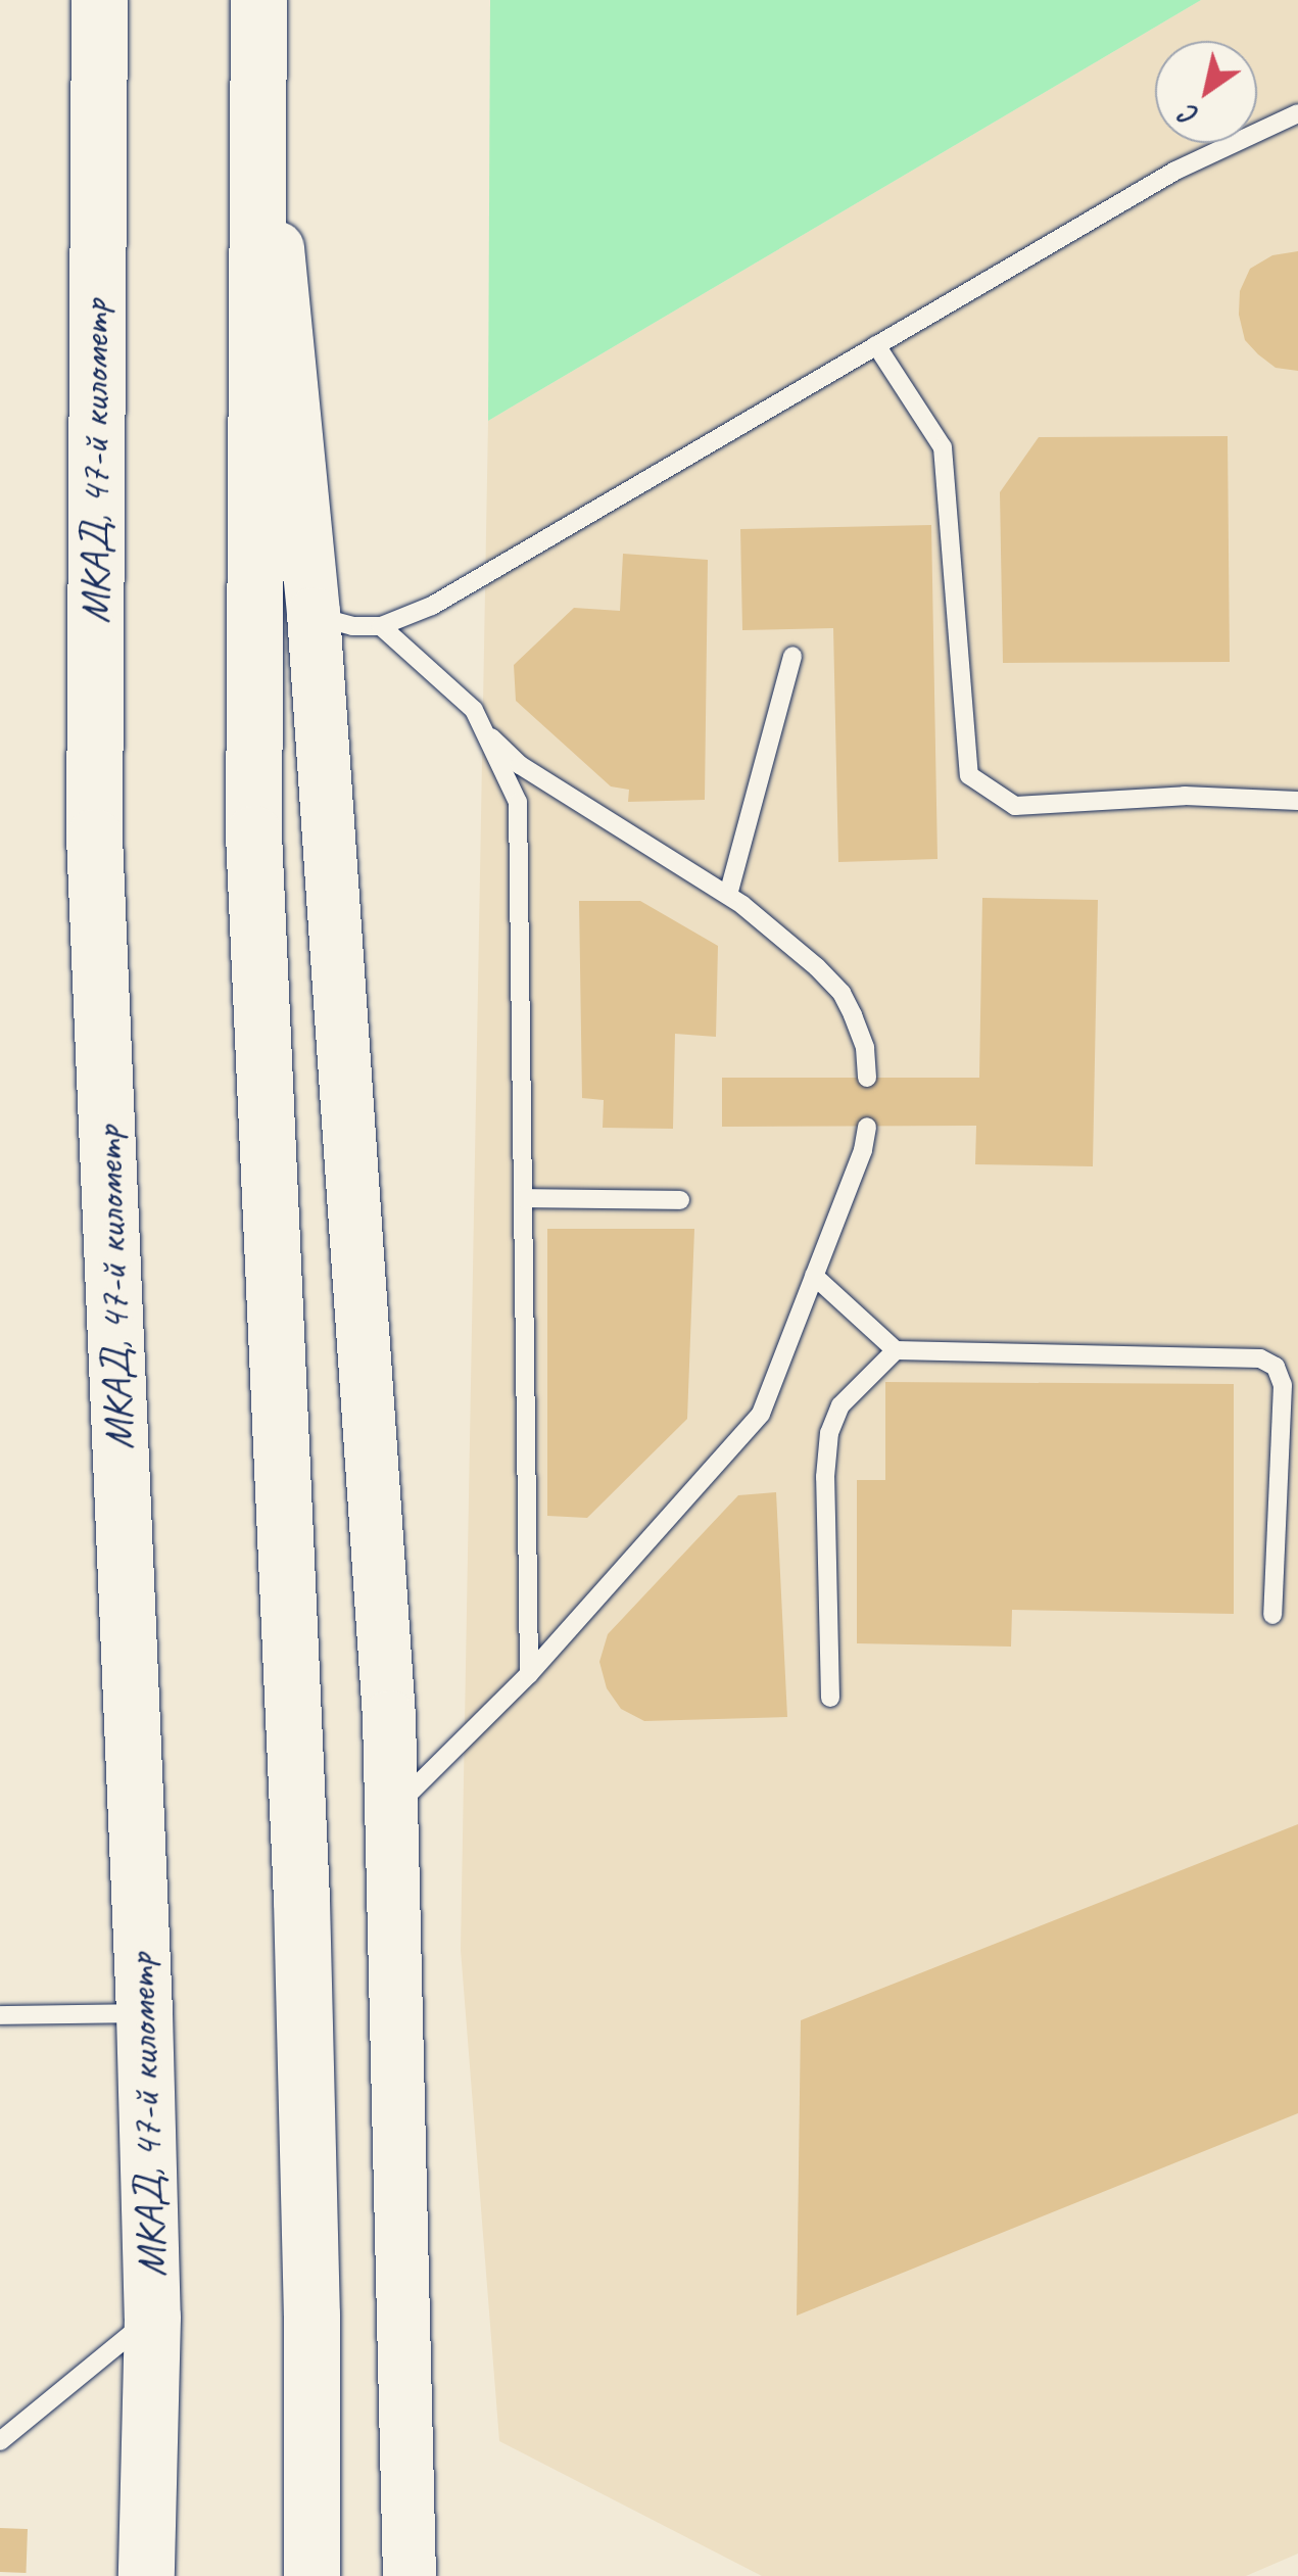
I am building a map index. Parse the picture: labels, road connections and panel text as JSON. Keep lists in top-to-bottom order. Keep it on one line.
{"streets":{"highway":["МКАД, 47-й километр"]},"north":"bottom left"}
